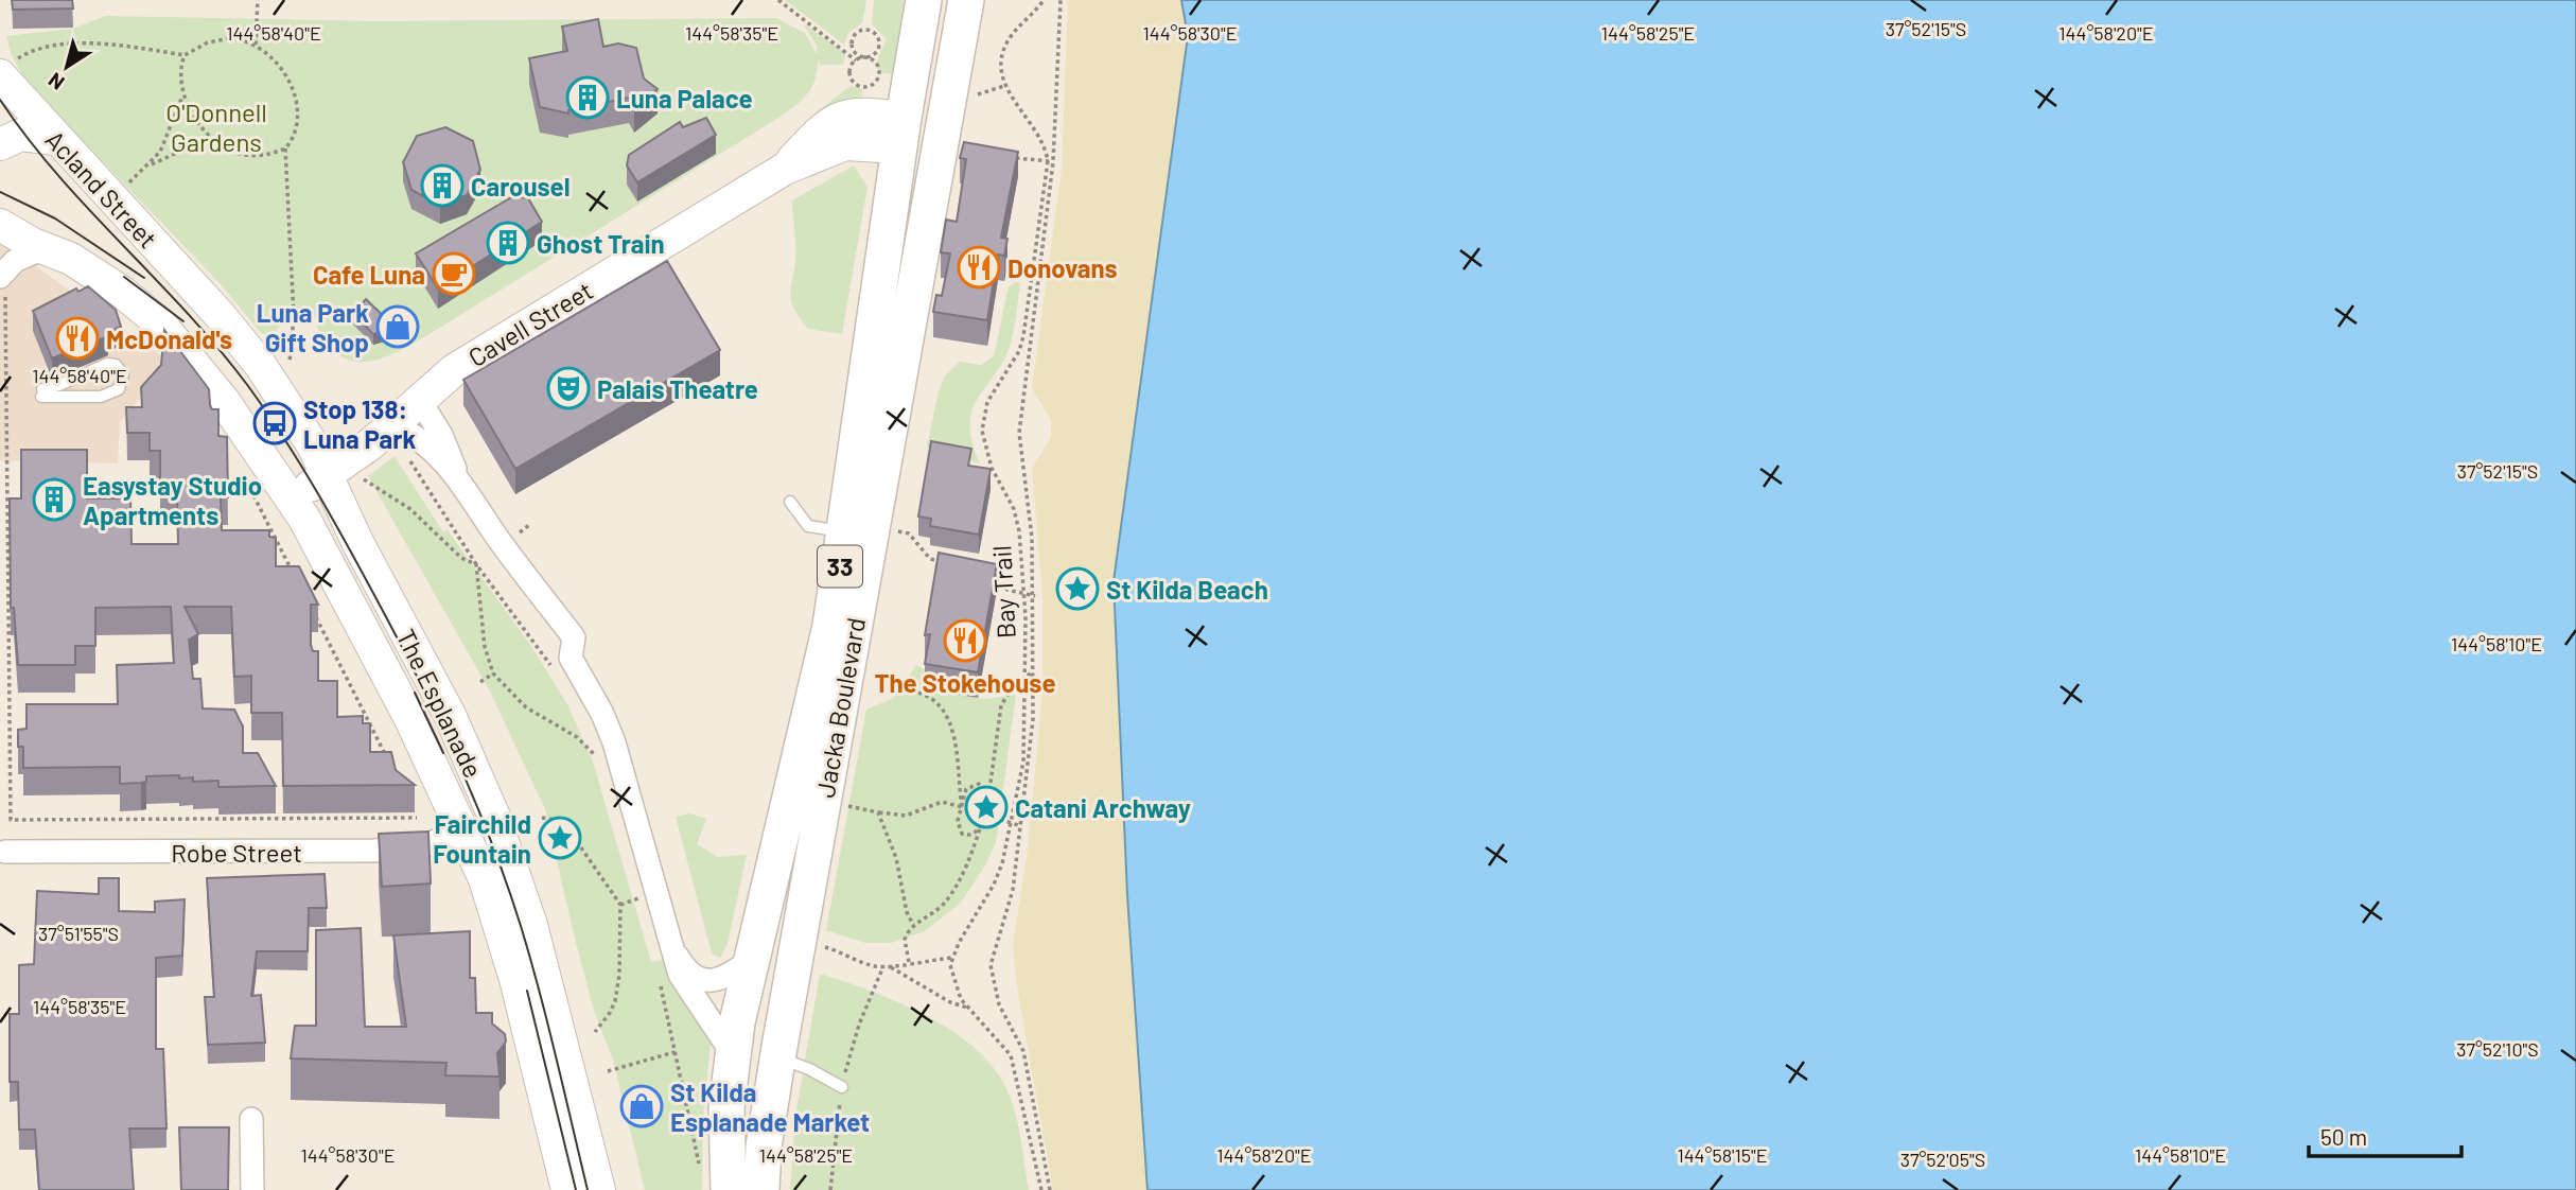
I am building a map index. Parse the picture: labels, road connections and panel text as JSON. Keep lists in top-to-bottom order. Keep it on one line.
{"streets":{"main road":["33","Jacka Boulevard"],"street":["Acland Street","Cavell Street","The Esplanade","Robe Street"],"path":["Bay Trail"]},"crossings":[["Acland Street","The Esplanade"],["Cavell Street","33"],["Cavell Street","The Esplanade"],["Cavell Street","Jacka Boulevard"],["33","Jacka Boulevard"],["The Esplanade","Robe Street"]],"parks":["O'Donnell Gardens"],"places":{"building":["Luna Palace","Carousel","Ghost Train","Easystay Studio Apartments"],"restaurant":["Donovans","McDonald's","The Stokehouse"],"cafe":["Cafe Luna"],"shop":["Luna Park Gift Shop","St Kilda Esplanade Market"],"theatre":["Palais Theatre"],"bus stop":["Stop 138: Luna Park"],"place":["St Kilda Beach","Catani Archway","Fairchild Fountain"]},"scale_bar":"50 m","north":"bottom left","coordinates":["37°52'15\"S","144°58'35\"E","144°58'30\"E","144°58'25\"E","144°58'40\"E","144°58'20\"E","144°58'10\"E","37°51'55\"S","37°52'10\"S","144°58'15\"E","37°52'05\"S"]}
